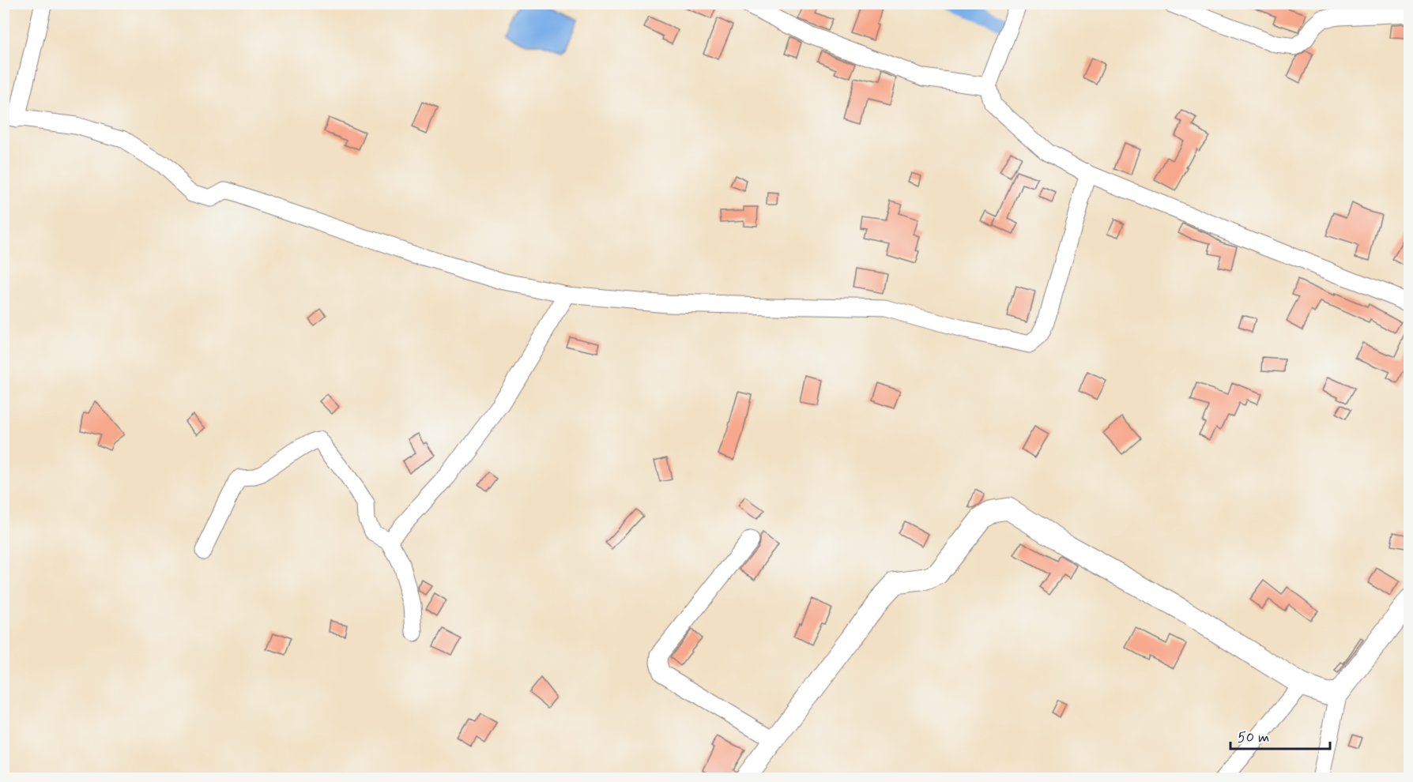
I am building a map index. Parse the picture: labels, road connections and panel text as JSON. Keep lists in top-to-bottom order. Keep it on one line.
{"scale_bar":"50 m"}
